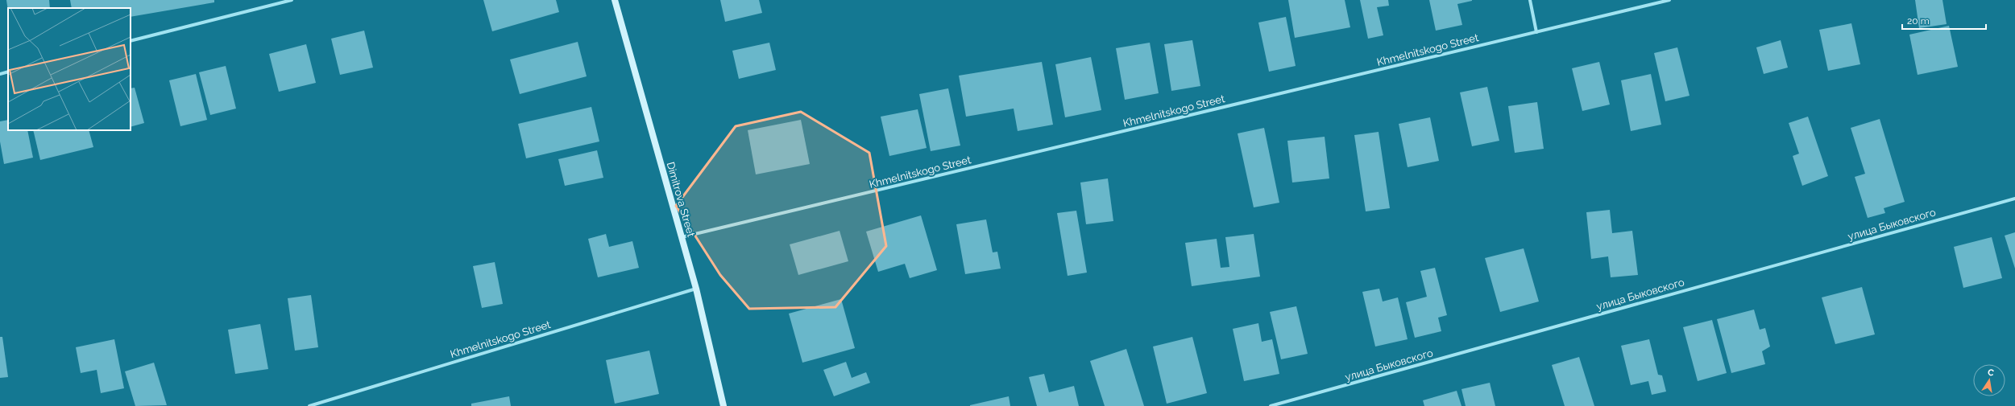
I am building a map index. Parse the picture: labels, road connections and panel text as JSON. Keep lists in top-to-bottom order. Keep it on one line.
{"streets":{"main road":["Dimitrova Street"],"street":["Khmelnitskogo Street","улица Быковского"]},"crossings":[["Khmelnitskogo Street","Dimitrova Street"]],"scale_bar":"20 m","north":"top"}
